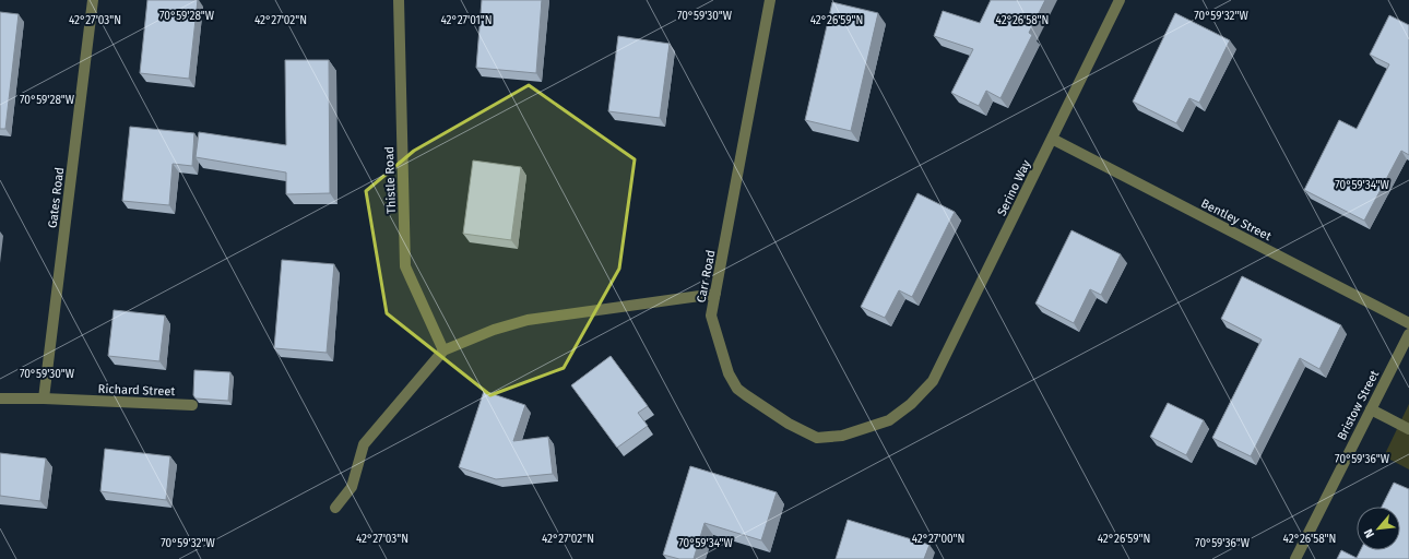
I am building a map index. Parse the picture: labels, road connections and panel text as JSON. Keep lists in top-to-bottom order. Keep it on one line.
{"streets":{"street":["Thistle Road","Serino Way","Gates Road","Bentley Street","Carr Road","Richard Street","Bristow Street"]},"crossings":[["Serino Way","Bentley Street"],["Serino Way","Carr Road"],["Gates Road","Richard Street"]],"north":"bottom left","coordinates":["70°59'28\"W","70°59'30\"W","70°59'32\"W","42°27'03\"N","42°27'02\"N","42°27'01\"N","42°26'59\"N","42°26'58\"N","70°59'34\"W","70°59'36\"W","42°27'00\"N"]}
